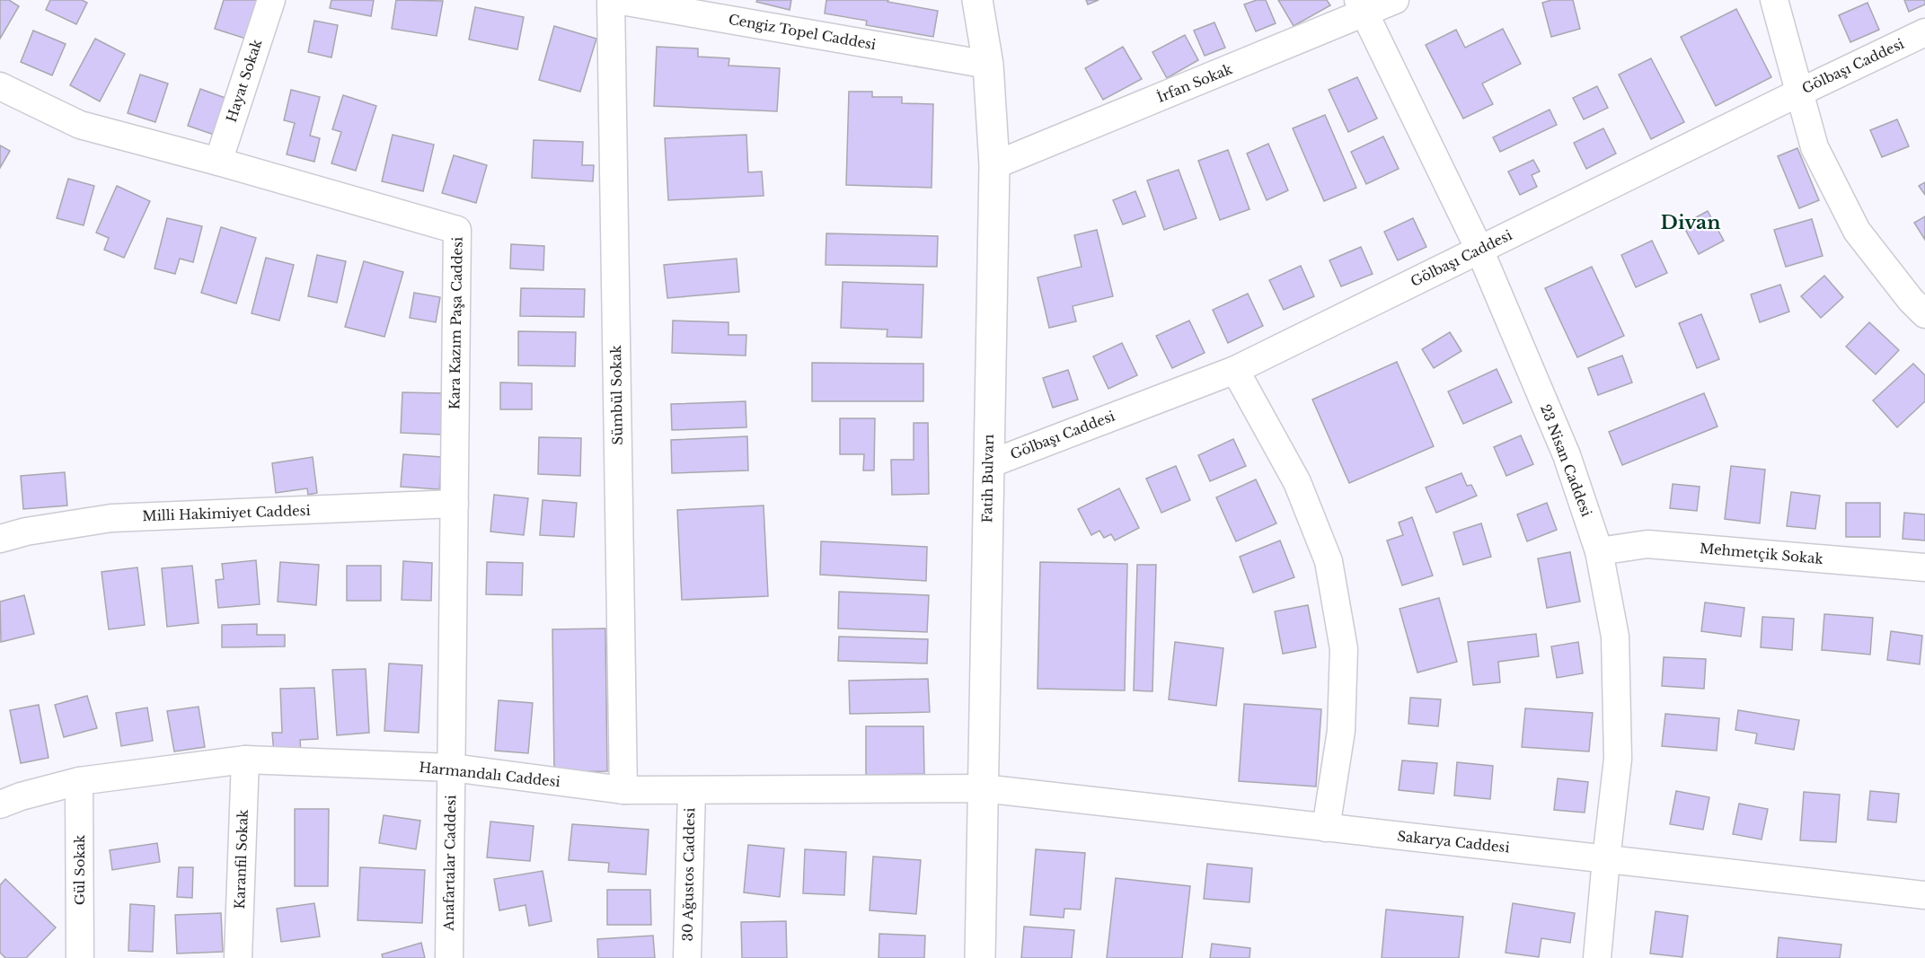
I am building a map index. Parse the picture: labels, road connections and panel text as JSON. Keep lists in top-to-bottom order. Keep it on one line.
{"streets":{"street":["Cengiz Topel Caddesi","Gölbaşı Caddesi","Hayat Sokak","İrfan Sokak","Kara Kazım Paşa Caddesi","Sümbül Sokak","23 Nisan Caddesi","Fatih Bulvarı","Milli Hakimiyet Caddesi","Mehmetçik Sokak","Harmandalı Caddesi","Sakarya Caddesi","Karanfil Sokak","Anafartalar Caddesi","Gül Sokak","30 Ağustos Caddesi"]},"crossings":[["Cengiz Topel Caddesi","Fatih Bulvarı"],["Gölbaşı Caddesi","23 Nisan Caddesi"],["Gölbaşı Caddesi","Fatih Bulvarı"],["Hayat Sokak","Kara Kazım Paşa Caddesi"],["İrfan Sokak","23 Nisan Caddesi"],["İrfan Sokak","Fatih Bulvarı"],["Kara Kazım Paşa Caddesi","Milli Hakimiyet Caddesi"],["Kara Kazım Paşa Caddesi","Harmandalı Caddesi"],["Kara Kazım Paşa Caddesi","Anafartalar Caddesi"],["Sümbül Sokak","Harmandalı Caddesi"],["23 Nisan Caddesi","Mehmetçik Sokak"],["23 Nisan Caddesi","Sakarya Caddesi"],["Fatih Bulvarı","Harmandalı Caddesi"],["Fatih Bulvarı","Sakarya Caddesi"],["Harmandalı Caddesi","Sakarya Caddesi"],["Harmandalı Caddesi","Karanfil Sokak"],["Harmandalı Caddesi","Anafartalar Caddesi"],["Harmandalı Caddesi","Gül Sokak"],["Harmandalı Caddesi","30 Ağustos Caddesi"]],"districts":["Divan"]}
